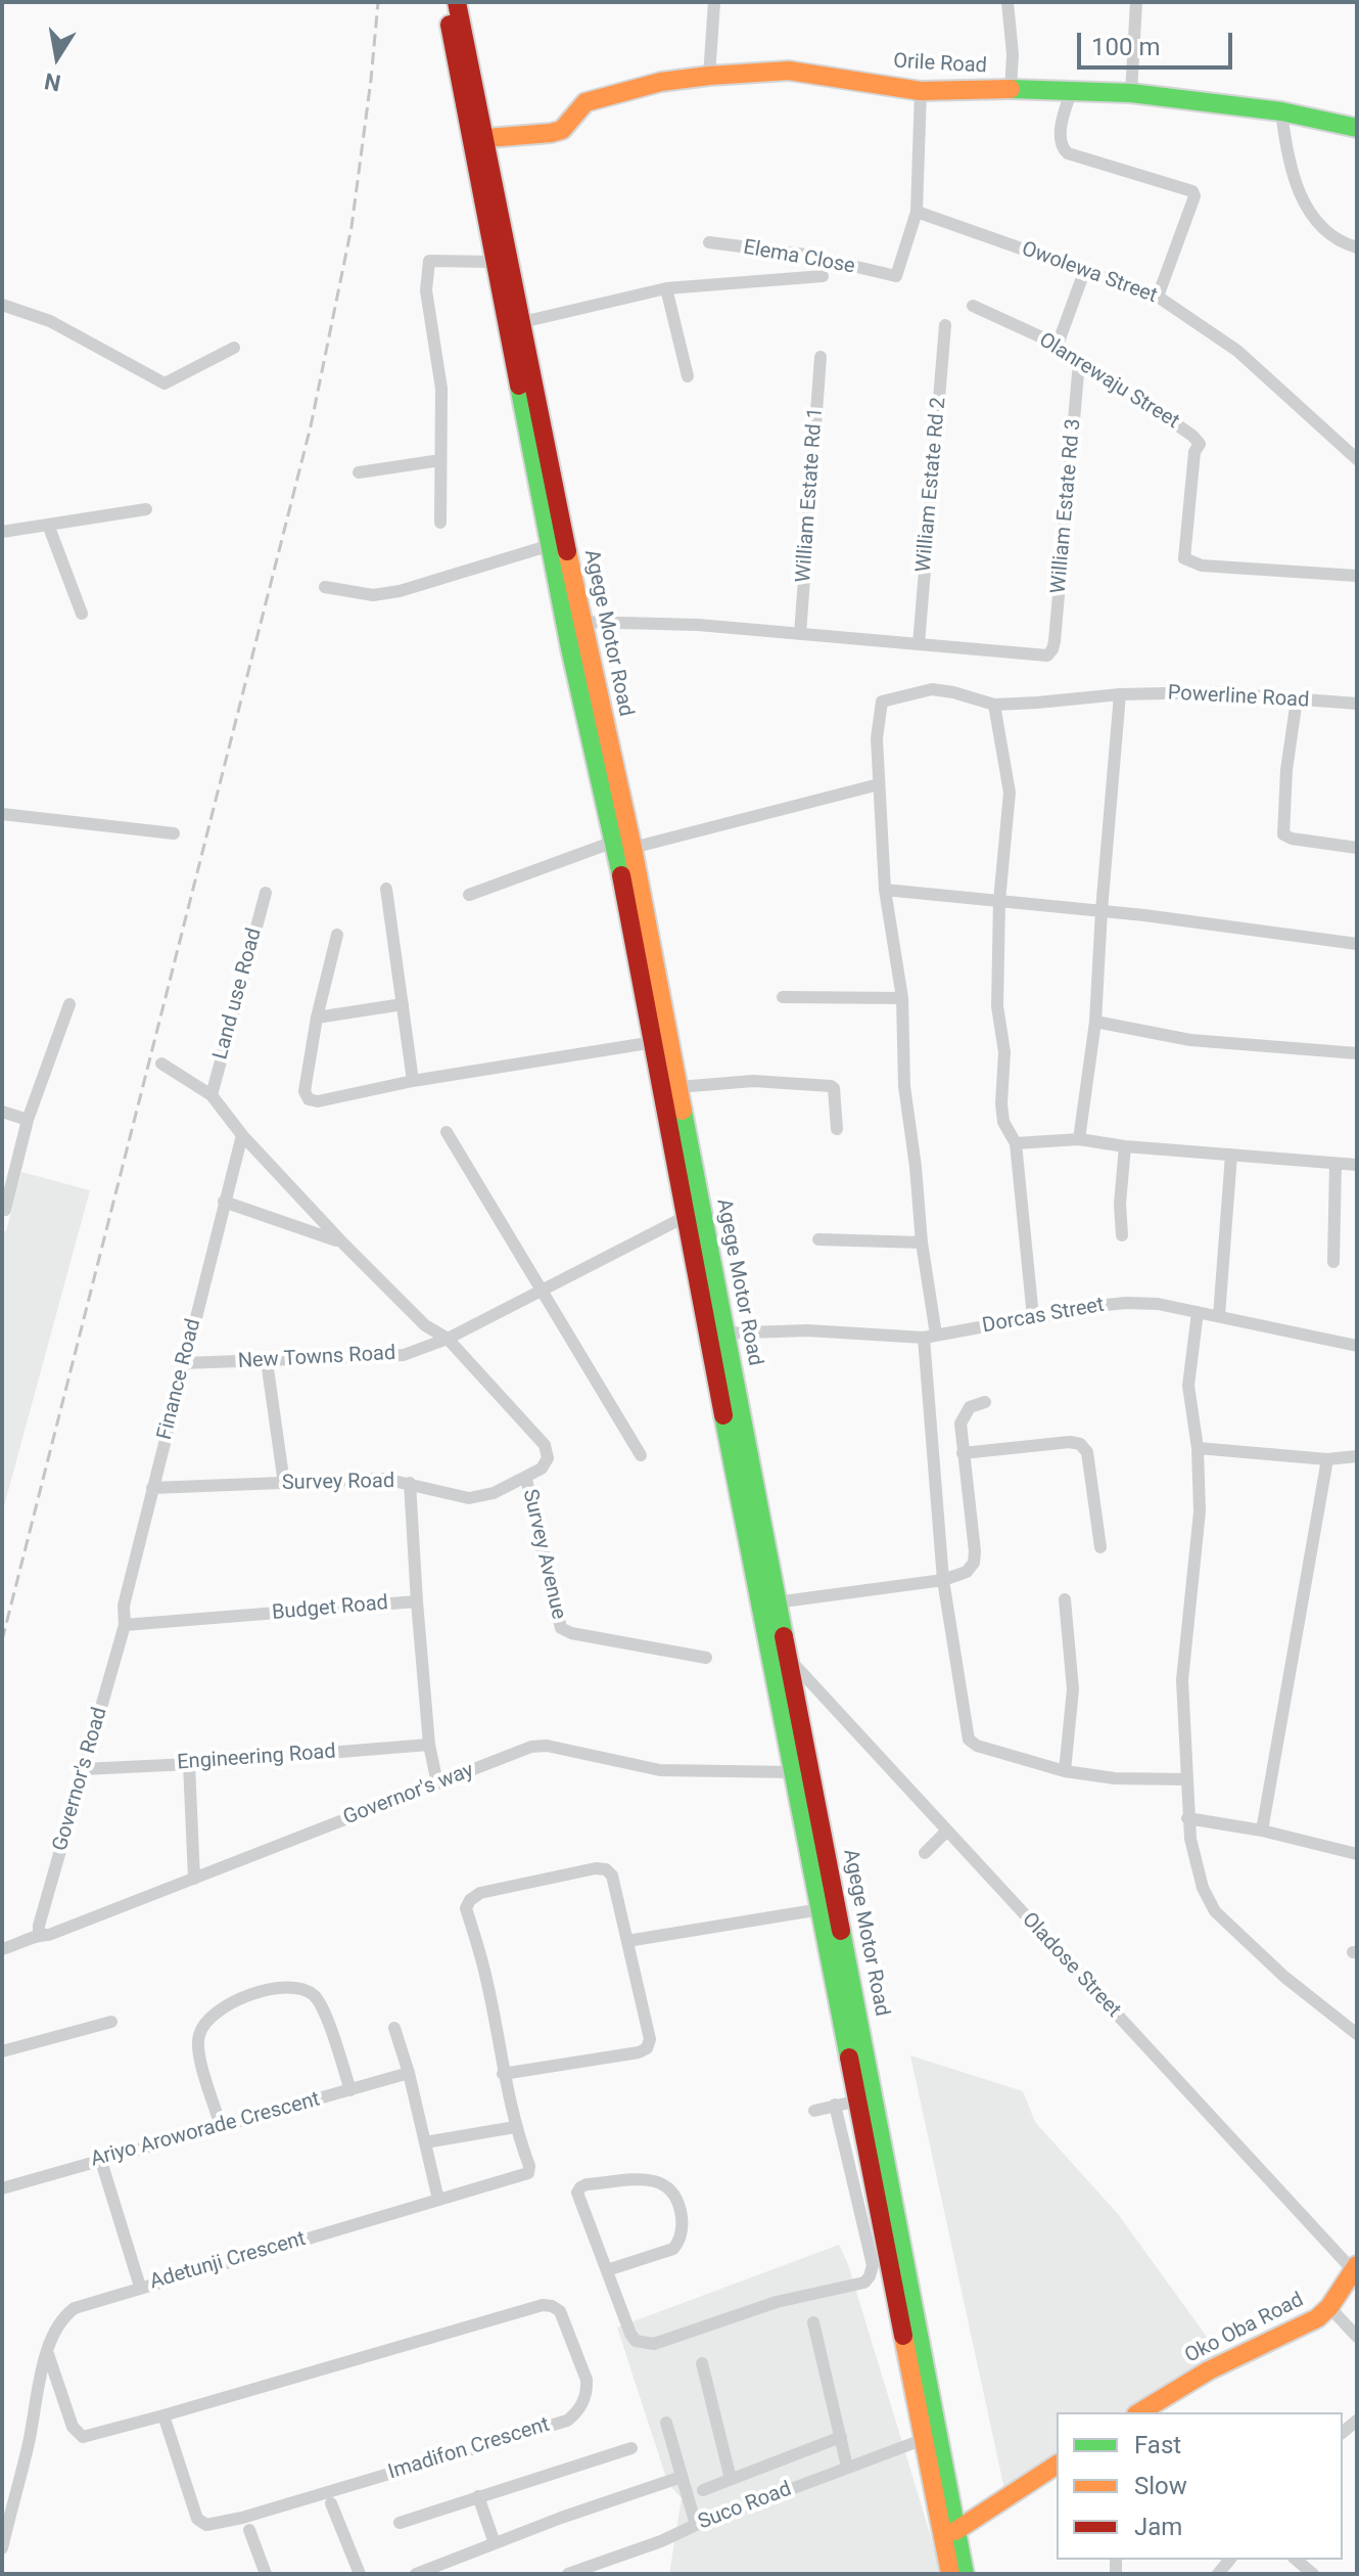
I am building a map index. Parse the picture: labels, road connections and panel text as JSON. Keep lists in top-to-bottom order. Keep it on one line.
{"streets":{"main road":["Orile Road","Agege Motor Road","Oko Oba Road"],"street":["Elema Close","Owolewa Street","Olanrewaju Street","William Estate Rd 2","William Estate Rd 1","William Estate Rd 3","Powerline Road","Land use Road","Dorcas Street","New Towns Road","Finance Road","Survey Road","Survey Avenue","Budget Road","Engineering Road","Governor's Road","Governor's way","Oladose Street","Ariyo Aroworade Crescent","Adetunji Crescent","Imadifon Crescent","Suco Road"]},"crossings":[["Orile Road","Agege Motor Road"],["Elema Close","Owolewa Street"],["Olanrewaju Street","William Estate Rd 3"],["William Estate Rd 2","William Estate Rd 3"],["Agege Motor Road","Dorcas Street"],["Agege Motor Road","New Towns Road"],["Agege Motor Road","Governor's way"],["Agege Motor Road","Oladose Street"],["Agege Motor Road","Suco Road"],["New Towns Road","Finance Road"],["Finance Road","Survey Road"],["Finance Road","Budget Road"],["Finance Road","Governor's Road"],["Survey Road","Survey Avenue"],["Survey Road","Budget Road"],["Budget Road","Governor's Road"],["Engineering Road","Governor's Road"],["Governor's Road","Governor's way"],["Oladose Street","Oko Oba Road"],["Adetunji Crescent","Imadifon Crescent"]],"legend":["Fast","Slow","Jam"],"scale_bar":"100 m","north":"bottom"}
